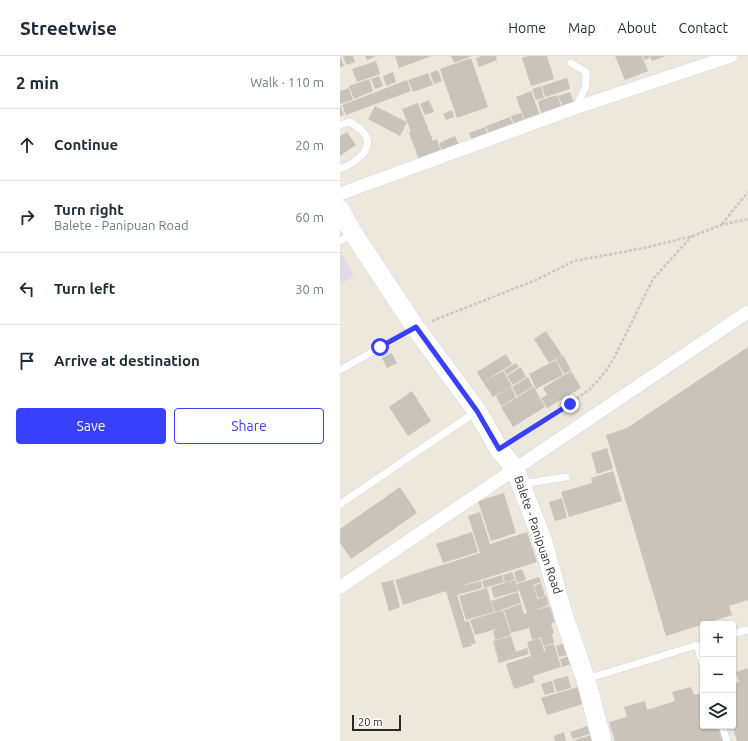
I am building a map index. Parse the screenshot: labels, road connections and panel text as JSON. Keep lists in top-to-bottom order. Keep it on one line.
{"streets":{"main road":["Balete - Panipuan Road"]},"scale_bar":"20 m","page":{"header":"Streetwise","nav":["Home","Map","About","Contact"],"heading":["2 min","Walk · 110 m"],"list":[["Continue","20 m"],["Turn right","Balete - Panipuan Road","60 m"],["Turn left","30 m"],"Arrive at destination"],"buttons":["Save","Share"],"map_buttons":["+","−"],"scale":"20 m"}}
